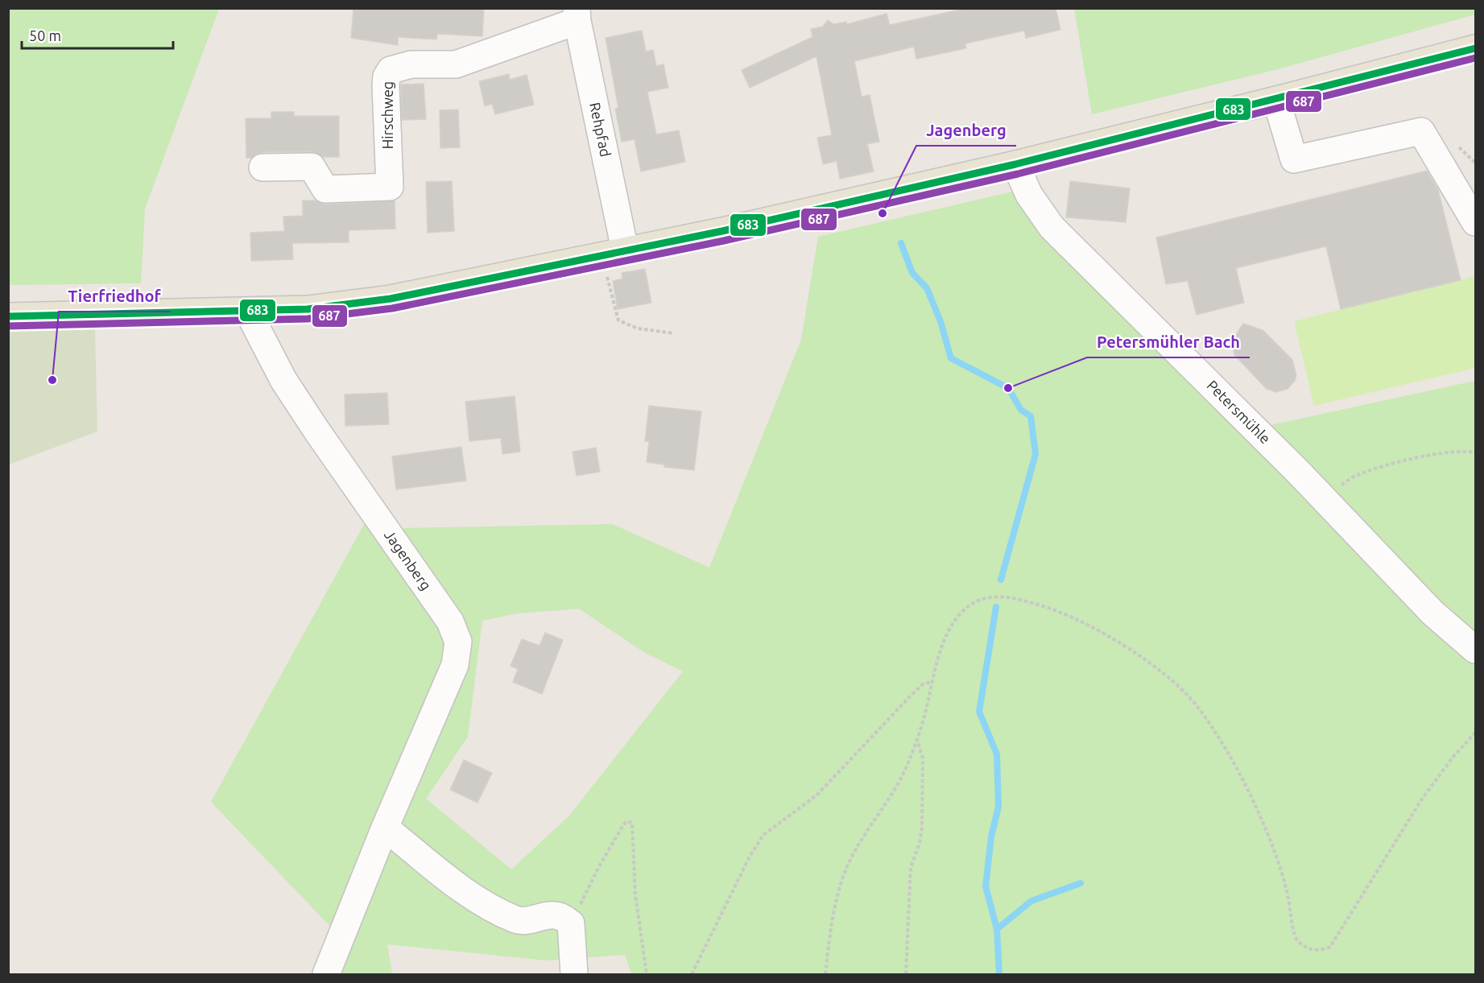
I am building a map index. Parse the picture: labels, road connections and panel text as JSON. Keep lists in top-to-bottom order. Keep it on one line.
{"streets":{"street":["Hirschweg","Rehpfad","Petersmühle","Jagenberg"]},"crossings":[["Hirschweg","Rehpfad"]],"places":["Jagenberg","Tierfriedhof","Petersmühler Bach"],"lines":["transit line 683","transit line 687"],"scale_bar":"50 m"}
